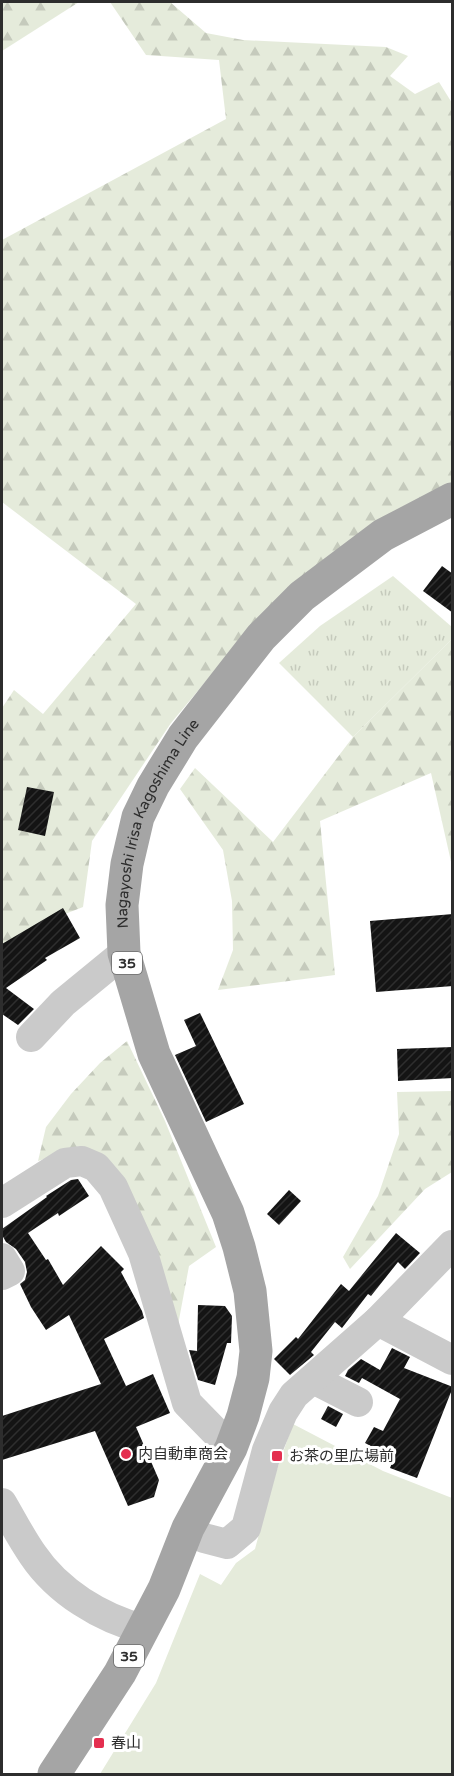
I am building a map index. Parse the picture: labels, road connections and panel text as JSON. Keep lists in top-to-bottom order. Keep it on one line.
{"streets":{"main road":["Nagayoshi Irisa Kagoshima Line","35"]},"places":{"other":["内自動車商会"],"transit":["お茶の里広場前","春山"]}}
